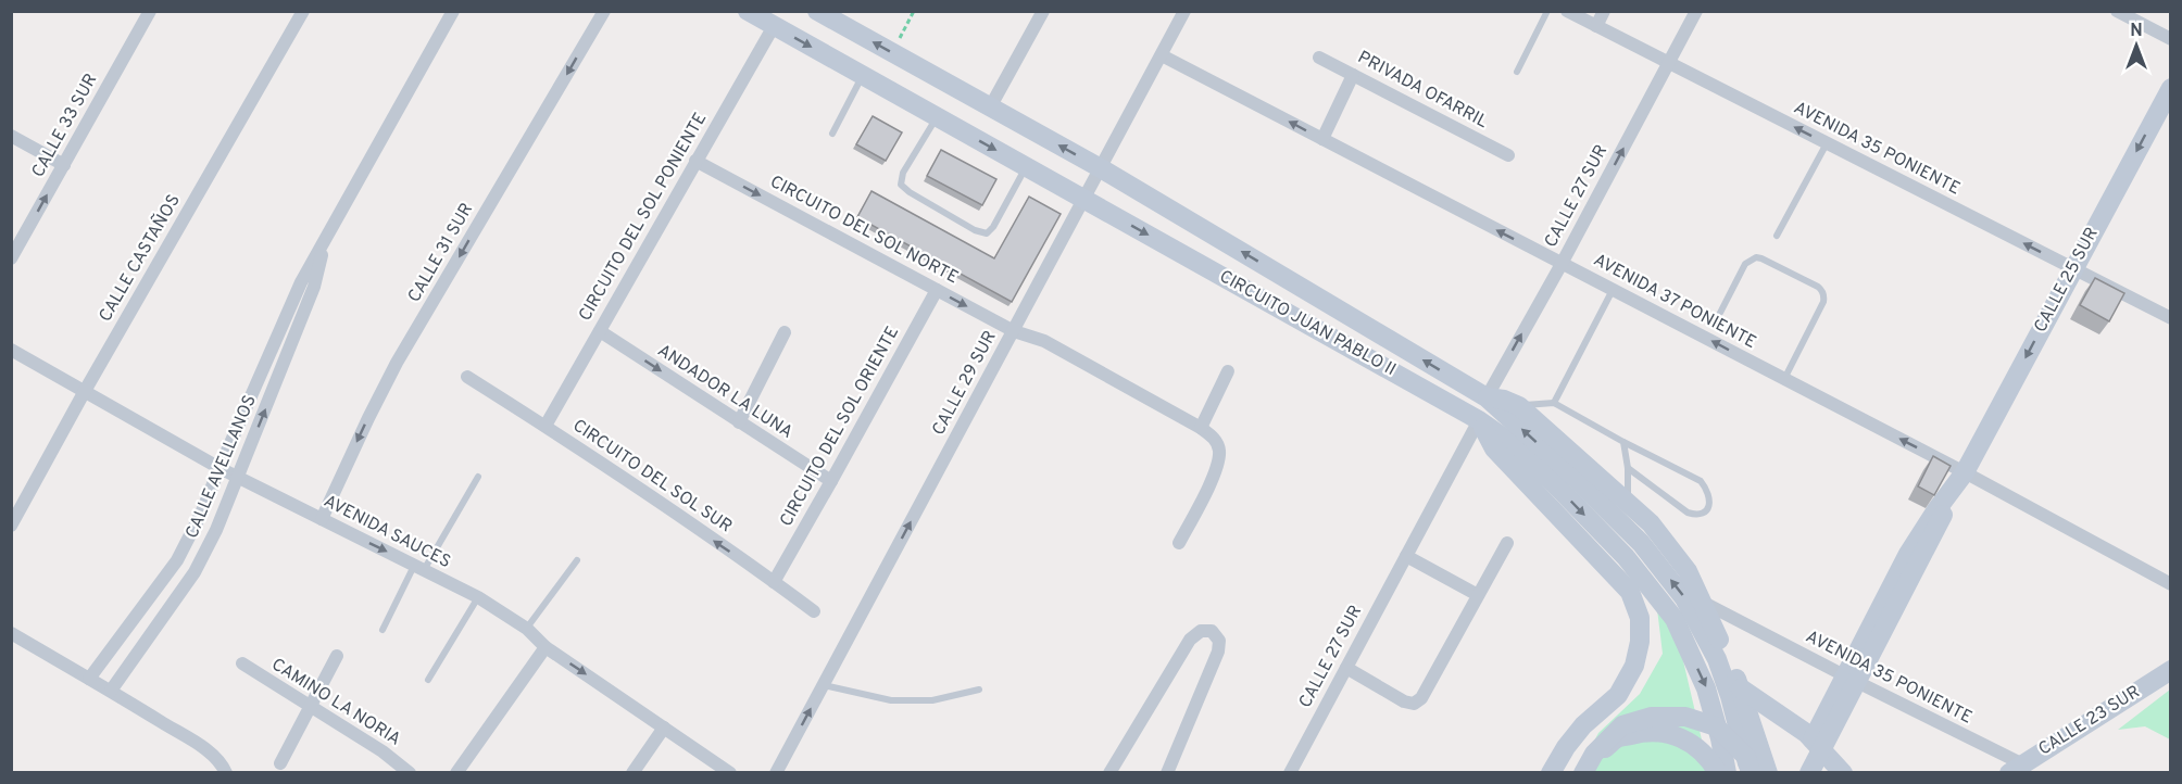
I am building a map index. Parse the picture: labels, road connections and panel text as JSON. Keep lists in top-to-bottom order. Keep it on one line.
{"streets":{"main road":["CALLE 25 SUR","CIRCUITO JUAN PABLO II","CALLE 23 SUR"],"street":["PRIVADA OFARRIL","CALLE 33 SUR","AVENIDA 35 PONIENTE","CALLE 27 SUR","CIRCUITO DEL SOL PONIENTE","CIRCUITO DEL SOL NORTE","CALLE 31 SUR","CALLE CASTAÑOS","AVENIDA 37 PONIENTE","CALLE 29 SUR","ANDADOR LA LUNA","CIRCUITO DEL SOL ORIENTE","CALLE AVELLANOS","CIRCUITO DEL SOL SUR","AVENIDA SAUCES","CAMINO LA NORIA"]},"crossings":[["AVENIDA 35 PONIENTE","CALLE 27 SUR"],["AVENIDA 35 PONIENTE","CALLE 25 SUR"],["AVENIDA 35 PONIENTE","CALLE 23 SUR"],["CALLE 27 SUR","AVENIDA 37 PONIENTE"],["CALLE 27 SUR","CIRCUITO JUAN PABLO II"],["CIRCUITO DEL SOL PONIENTE","CIRCUITO DEL SOL NORTE"],["CIRCUITO DEL SOL PONIENTE","CIRCUITO JUAN PABLO II"],["CIRCUITO DEL SOL PONIENTE","ANDADOR LA LUNA"],["CIRCUITO DEL SOL PONIENTE","CIRCUITO DEL SOL SUR"],["CIRCUITO DEL SOL NORTE","CALLE 29 SUR"],["CIRCUITO DEL SOL NORTE","CIRCUITO DEL SOL ORIENTE"],["CALLE 31 SUR","AVENIDA SAUCES"],["CALLE CASTAÑOS","AVENIDA SAUCES"],["CALLE 25 SUR","AVENIDA 37 PONIENTE"],["AVENIDA 37 PONIENTE","CALLE 29 SUR"],["CIRCUITO JUAN PABLO II","CALLE 29 SUR"],["ANDADOR LA LUNA","CIRCUITO DEL SOL ORIENTE"],["CIRCUITO DEL SOL ORIENTE","CIRCUITO DEL SOL SUR"],["CALLE AVELLANOS","AVENIDA SAUCES"]],"one_way":["CALLE 33 SUR","AVENIDA 35 PONIENTE","CALLE 27 SUR","CIRCUITO DEL SOL NORTE","CALLE 31 SUR","CALLE 25 SUR","AVENIDA 37 PONIENTE","CALLE 29 SUR","ANDADOR LA LUNA","CIRCUITO DEL SOL SUR"],"north":"top"}
